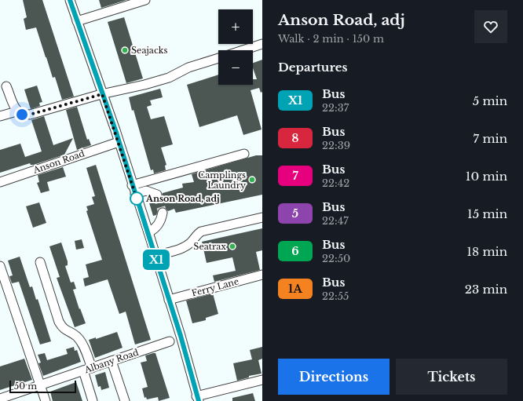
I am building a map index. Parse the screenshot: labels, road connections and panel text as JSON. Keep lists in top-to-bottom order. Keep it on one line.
{"streets":{"street":["Anson Road","Ferry Lane","Albany Road"]},"places":["Seajacks","Camplings Laundry","Anson Road, adj","Seatrax"],"lines":["bus line X1"],"scale_bar":"50 m","page":{"on_map":"X1","heading":[["Anson Road, adj","Walk · 2 min · 150 m"],"Departures"],"map_buttons":["+","−"],"list":[{"mark":"X1","name":"Bus","note":"22:37","value":"5 min"},{"mark":"8","name":"Bus","note":"22:39","value":"7 min"},{"mark":"7","name":"Bus","note":"22:42","value":"10 min"},{"mark":"5","name":"Bus","note":"22:47","value":"15 min"},{"mark":"6","name":"Bus","note":"22:50","value":"18 min"},{"mark":"1A","name":"Bus","note":"22:55","value":"23 min"}],"buttons":["Directions","Tickets"],"scale":"50 m"}}
